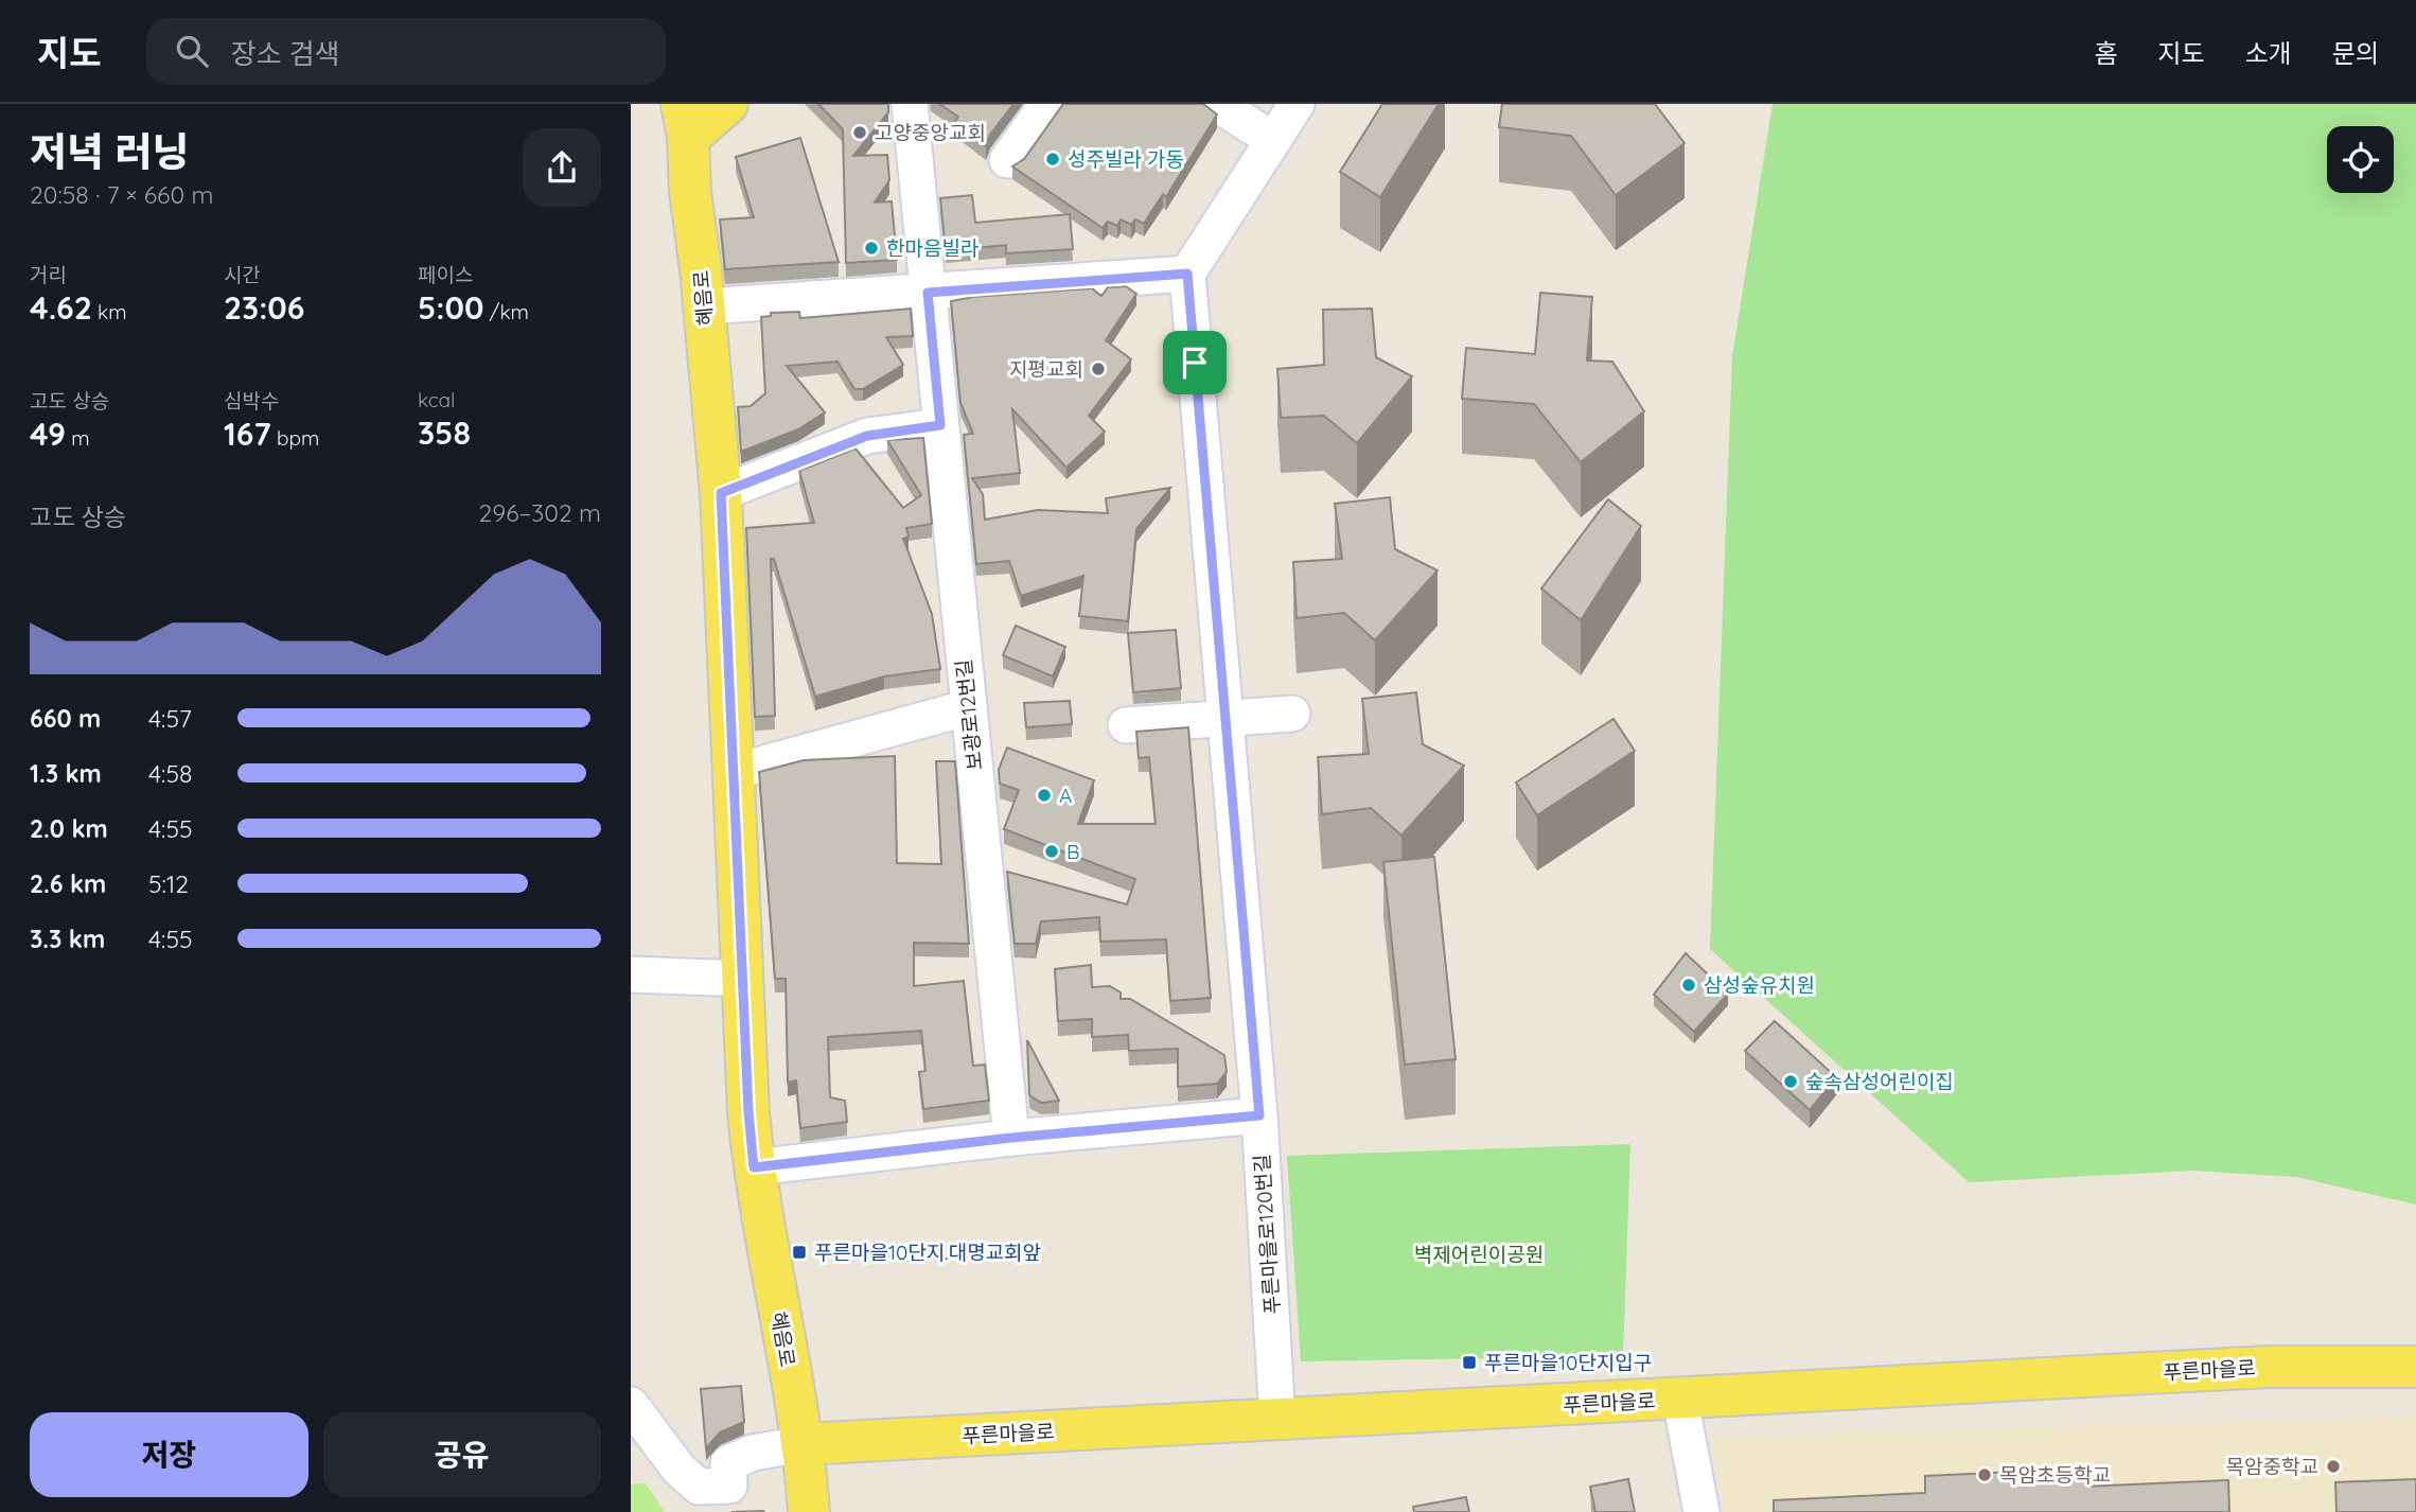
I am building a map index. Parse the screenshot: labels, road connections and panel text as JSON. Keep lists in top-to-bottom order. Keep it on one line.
{"streets":{"main road":["혜음로","푸른마을로"],"street":["보광로12번길","푸른마을로120번길"]},"crossings":[["혜음로","푸른마을로"],["푸른마을로120번길","푸른마을로"]],"parks":["벽제어린이공원"],"places":{"other":["고양중앙교회","성주빌라 가동","한마음빌라","지평교회","A","B","삼성숲유치원","숲속삼성어린이집","목암중학교","목암초등학교"],"transit":["푸른마을10단지.대명교회앞","푸른마을10단지입구"]},"page":{"header":"지도","search":"장소 검색","nav":["홈","지도","소개","문의"],"heading":["저녁 러닝","20:58 · 7 × 660 m"],"stats":[["거리","4.62 km"],["시간","23:06"],["페이스","5:00 /km"],["고도 상승","49 m"],["심박수","167 bpm"],["kcal","358"]],"chart":["고도 상승","296–302 m"],"list":[{"name":"660 m","note":"4:57"},{"name":"1.3 km","note":"4:58"},{"name":"2.0 km","note":"4:55"},{"name":"2.6 km","note":"5:12"},{"name":"3.3 km","note":"4:55"}],"buttons":["저장","공유"]}}
